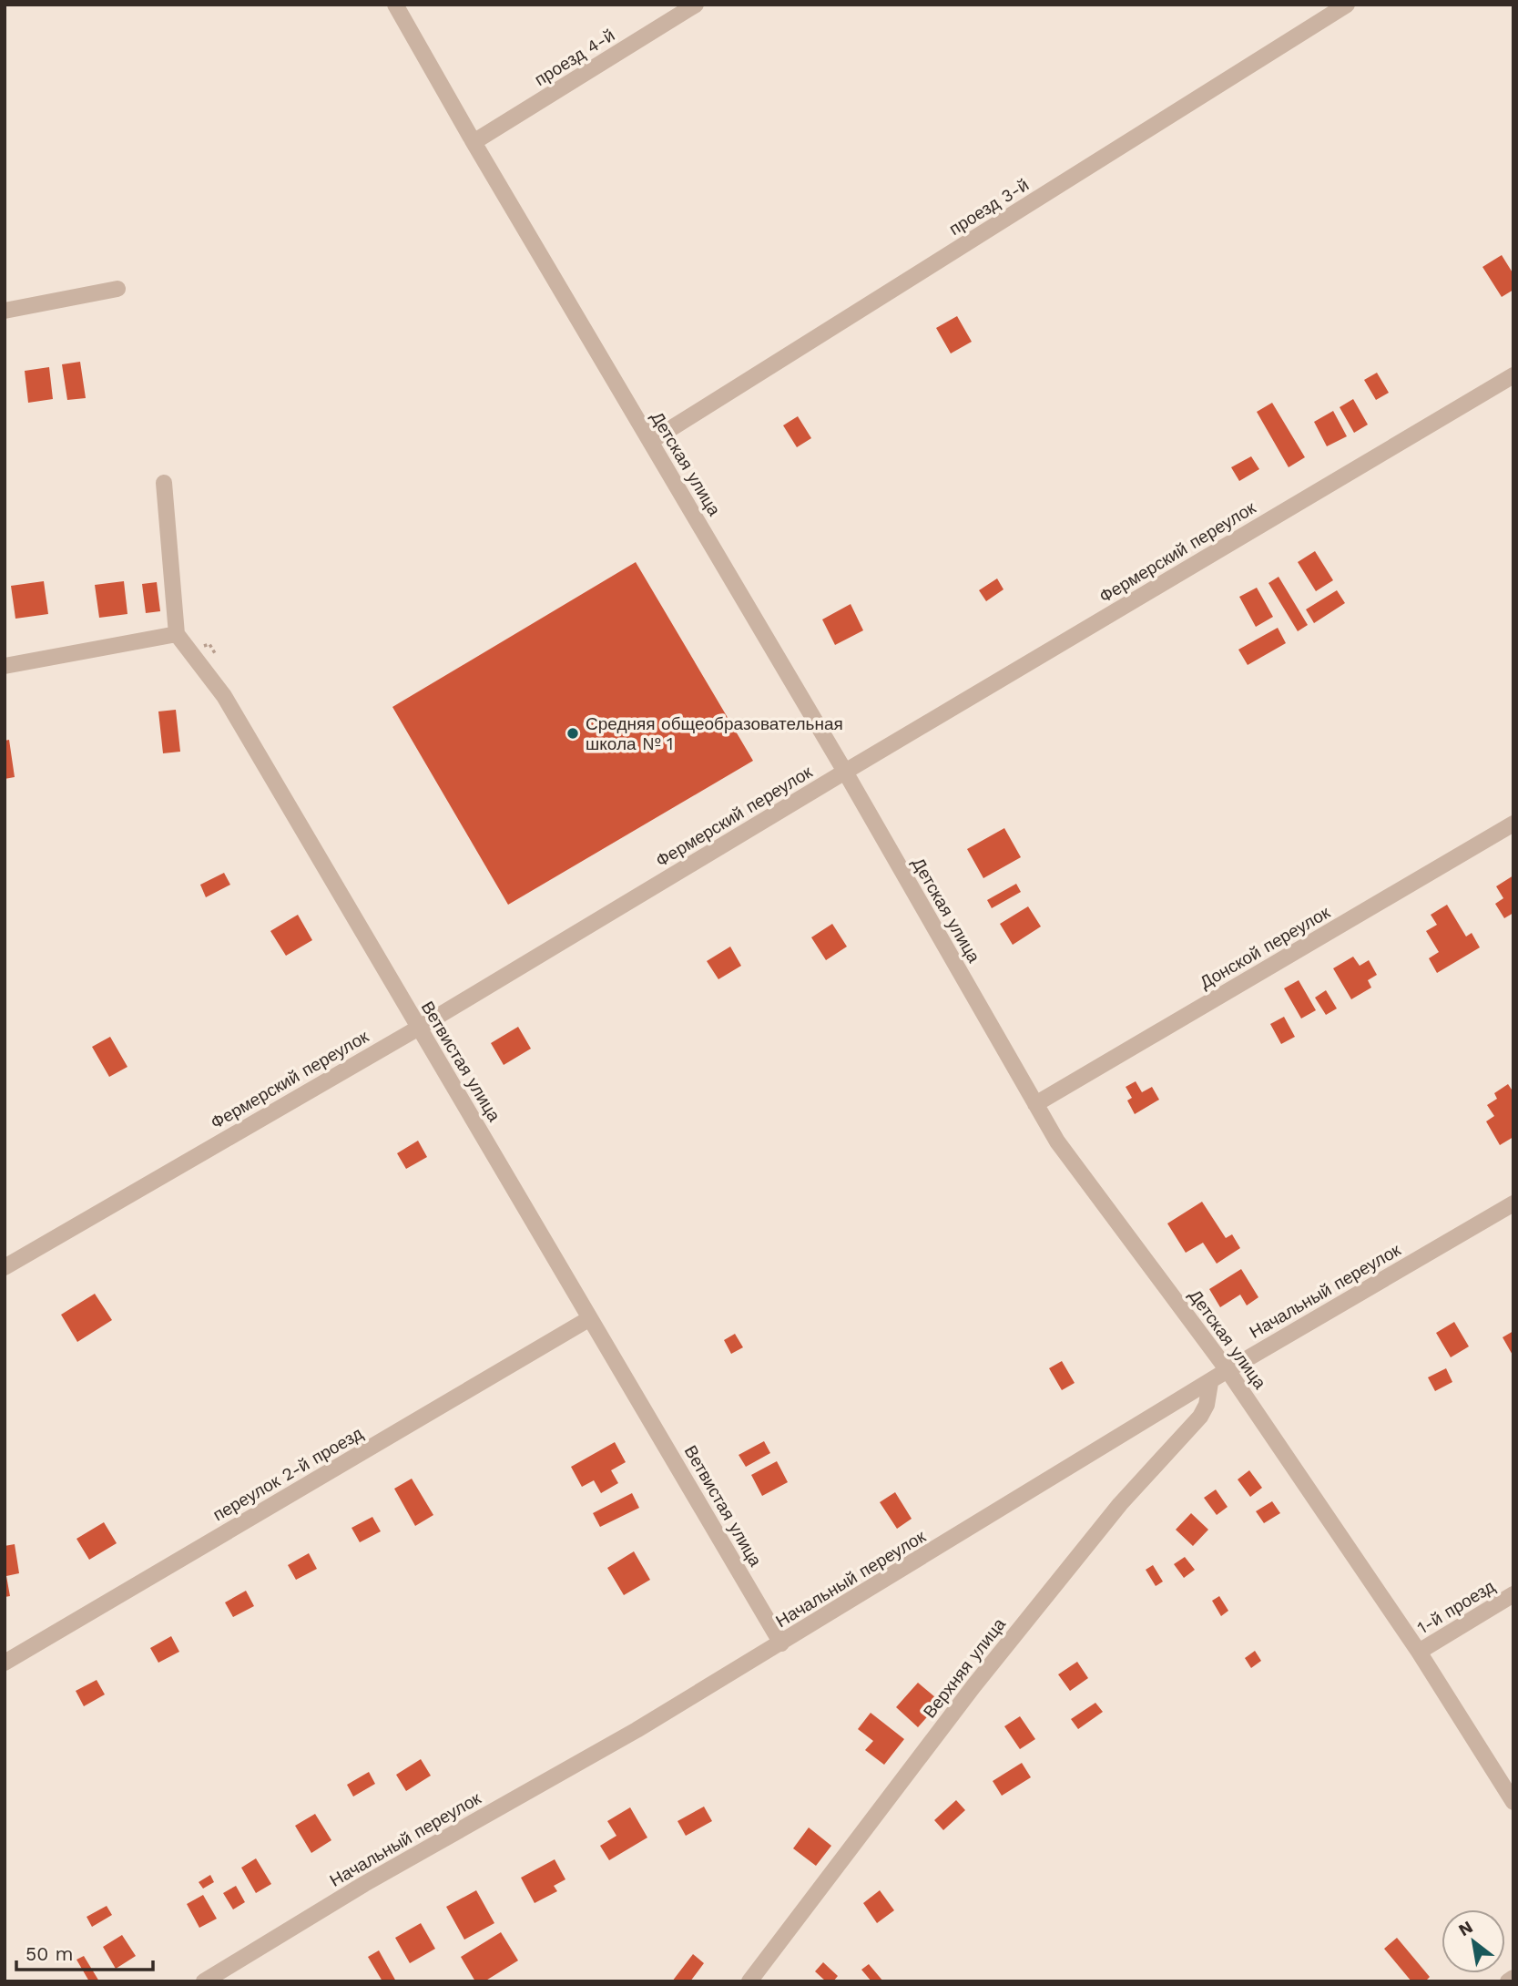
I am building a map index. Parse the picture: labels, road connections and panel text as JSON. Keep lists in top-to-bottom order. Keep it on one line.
{"streets":{"street":["проезд 4-й","проезд 3-й","Детская улица","Фермерский переулок","Донской переулок","Ветвистая улица","Начальный переулок","переулок 2-й проезд","1-й проезд","Верхняя улица"]},"crossings":[["проезд 4-й","Детская улица"],["проезд 3-й","Детская улица"],["Детская улица","Фермерский переулок"],["Детская улица","Донской переулок"],["Детская улица","Начальный переулок"],["Детская улица","1-й проезд"],["Фермерский переулок","Ветвистая улица"],["Ветвистая улица","Начальный переулок"],["Ветвистая улица","переулок 2-й проезд"],["Начальный переулок","Верхняя улица"]],"places":["Средняя общеобразовательная школа № 1"],"scale_bar":"50 m","north":"top left"}
